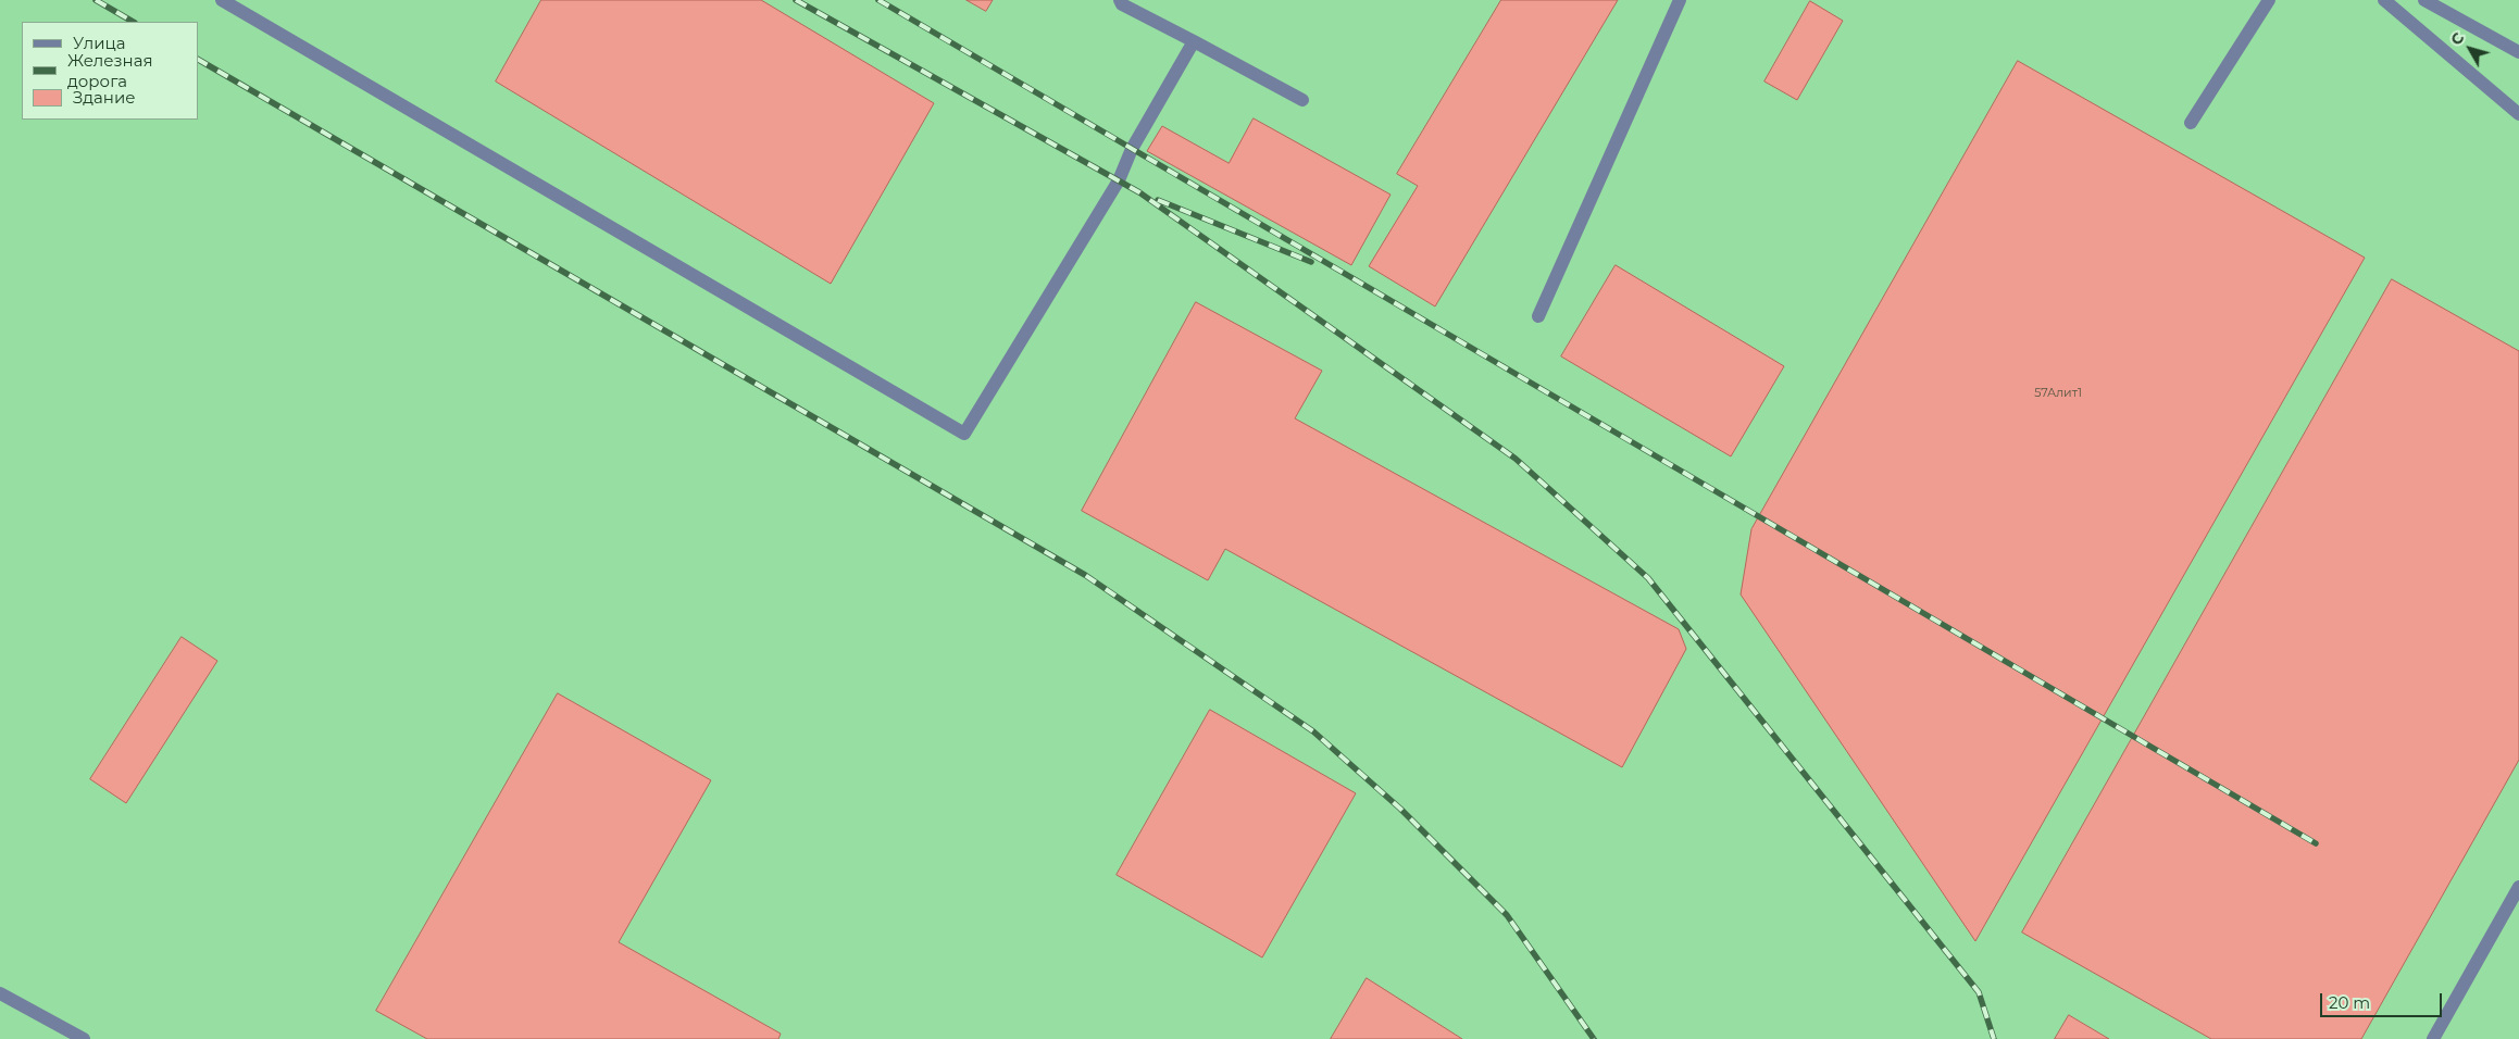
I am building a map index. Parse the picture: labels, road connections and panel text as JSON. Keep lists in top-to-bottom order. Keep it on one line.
{"house_numbers":["57Алит1"],"legend":["Улица","Железная дорога","Здание"],"scale_bar":"20 m","north":"top left"}
